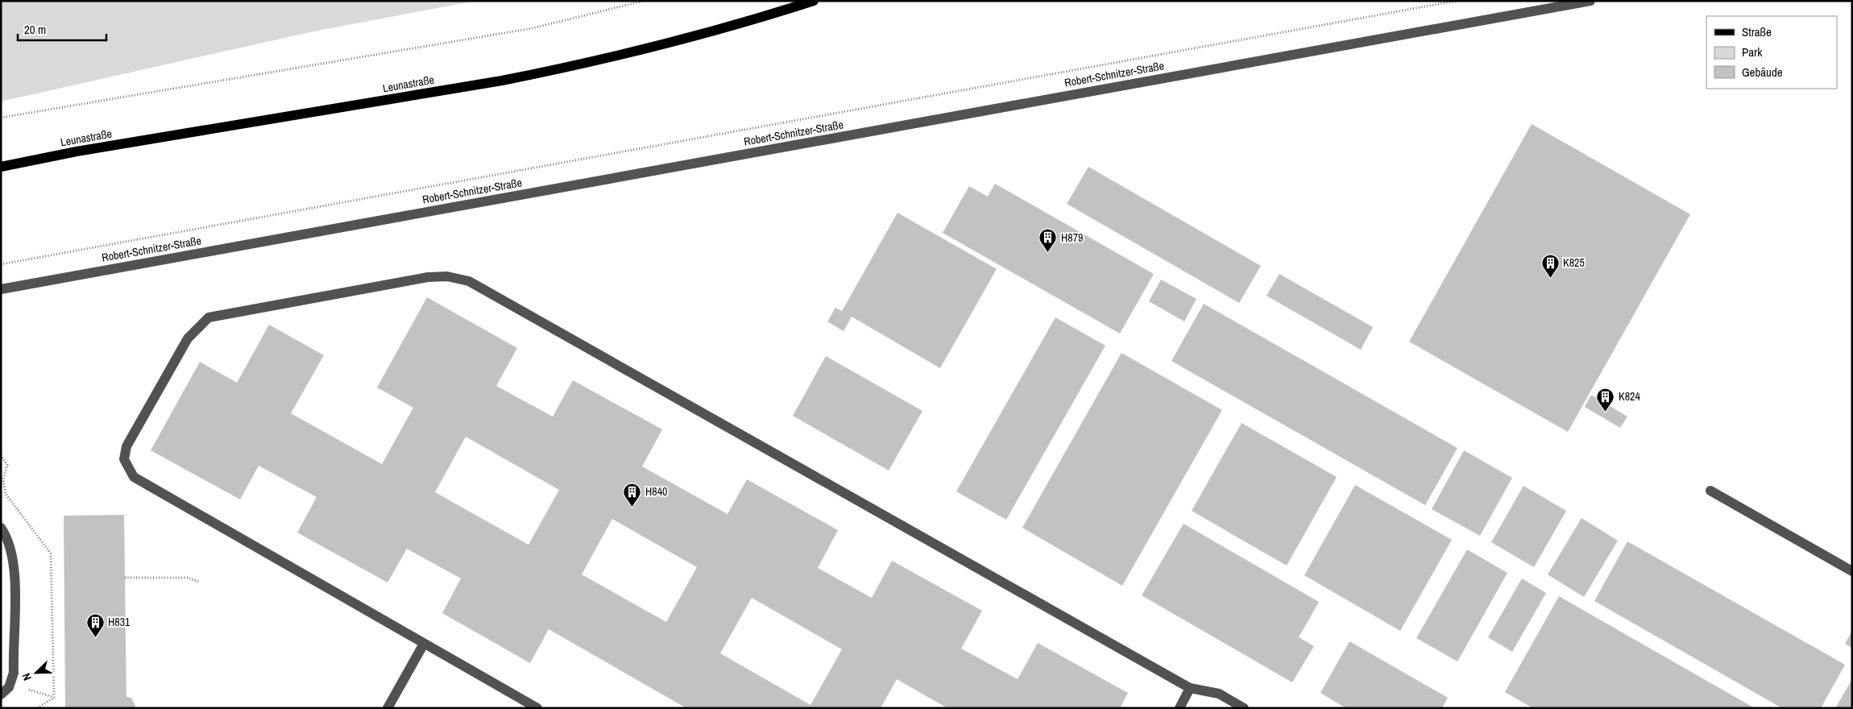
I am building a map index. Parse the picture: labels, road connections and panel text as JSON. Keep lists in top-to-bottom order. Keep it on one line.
{"streets":{"main road":["Leunastraße"],"street":["Robert-Schnitzer-Straße"]},"places":{"building":["H879","K825","K824","H840","H831"]},"legend":["Straße","Park","Gebäude"],"scale_bar":"20 m","north":"bottom left"}
